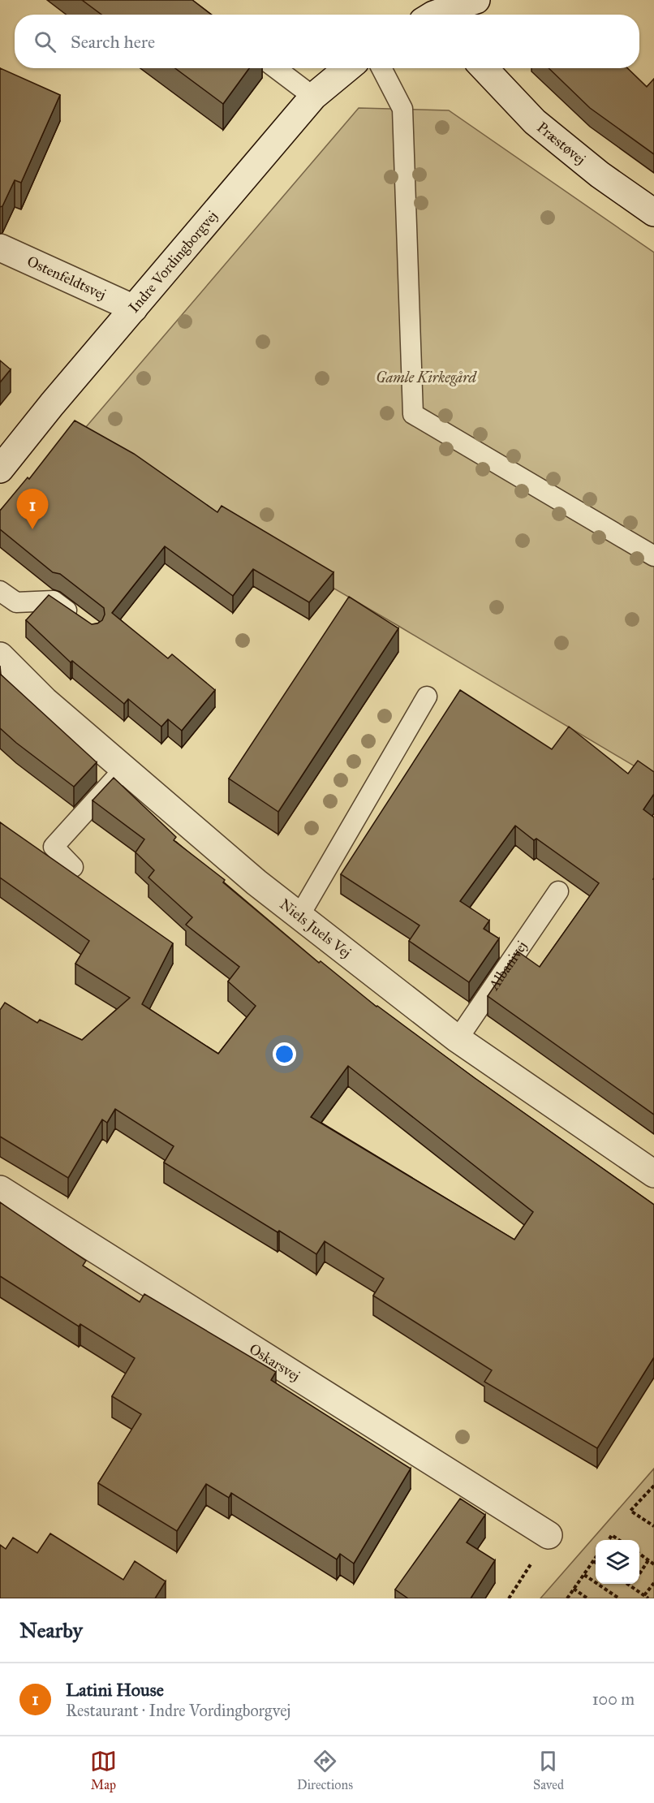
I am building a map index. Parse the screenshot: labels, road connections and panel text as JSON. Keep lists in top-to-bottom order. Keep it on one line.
{"streets":{"street":["Præstøvej","Indre Vordingborgvej","Ostenfeldtsvej","Niels Juels Vej","Oskarsvej"],"lane":["Albanivej"]},"crossings":[["Indre Vordingborgvej","Ostenfeldtsvej"],["Niels Juels Vej","Albanivej"]],"parks":["Gamle Kirkegård"],"page":{"search":"Search here","pins":"1","heading":"Nearby","list":[{"mark":"1","name":"Latini House","note":"Restaurant · Indre Vordingborgvej","value":"100 m"}],"nav":["Map","Directions","Saved"]}}
